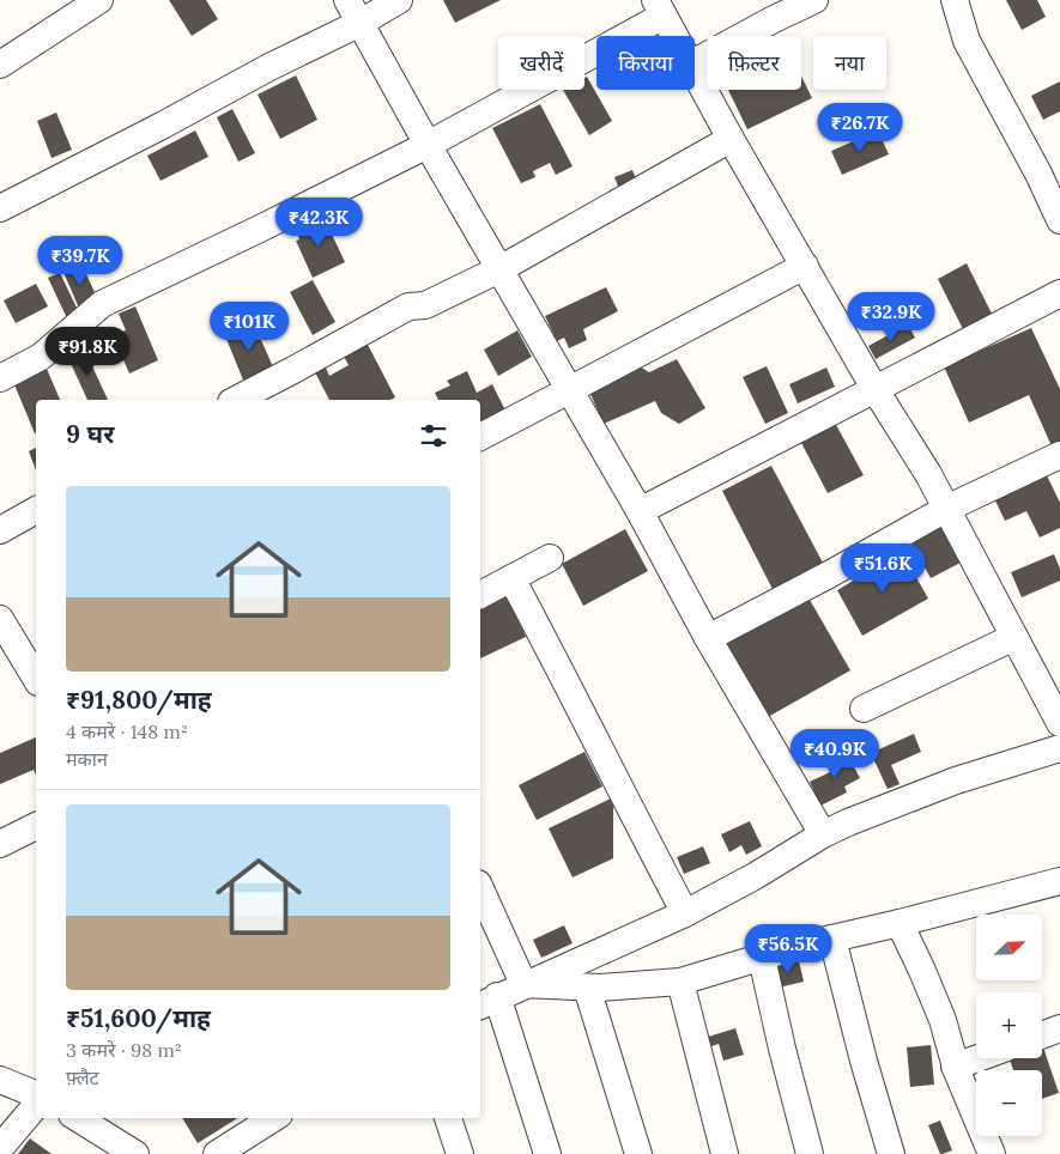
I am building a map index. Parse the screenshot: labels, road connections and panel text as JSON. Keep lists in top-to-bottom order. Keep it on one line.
{"north":"top right","page":{"chip":["खरीदें","किराया","फ़िल्टर","नया"],"price":["₹26.7K","₹42.3K","₹39.7K","₹32.9K","₹101K","₹91.8K","₹51.6K","₹40.9K","₹56.5K"],"heading":"9 घर","list":[{"name":"₹91,800/माह","note":"4 कमरे · 148 m² · मकान"},{"name":"₹51,600/माह","note":"3 कमरे · 98 m² · फ़्लैट"}],"map_buttons":["+","−"]}}
